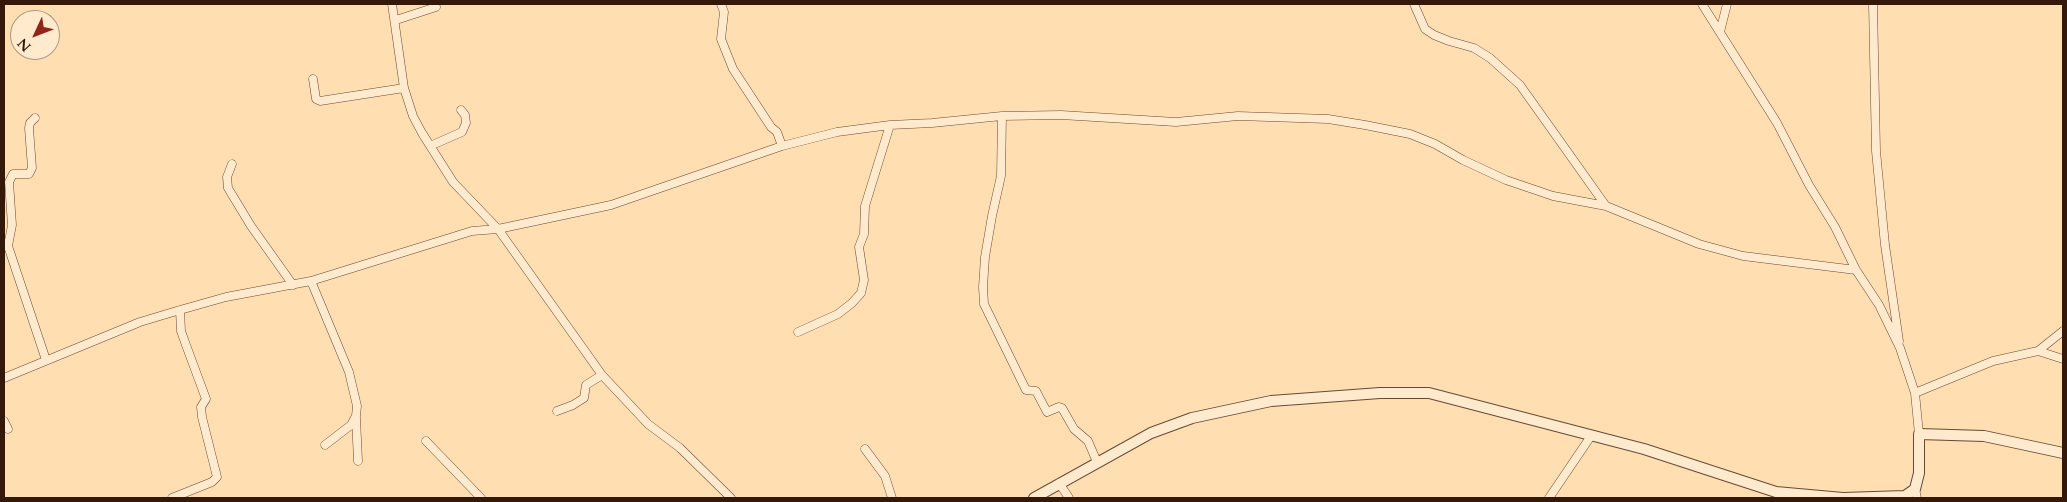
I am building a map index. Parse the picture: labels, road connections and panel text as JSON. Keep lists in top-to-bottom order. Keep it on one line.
{"north":"bottom left"}
